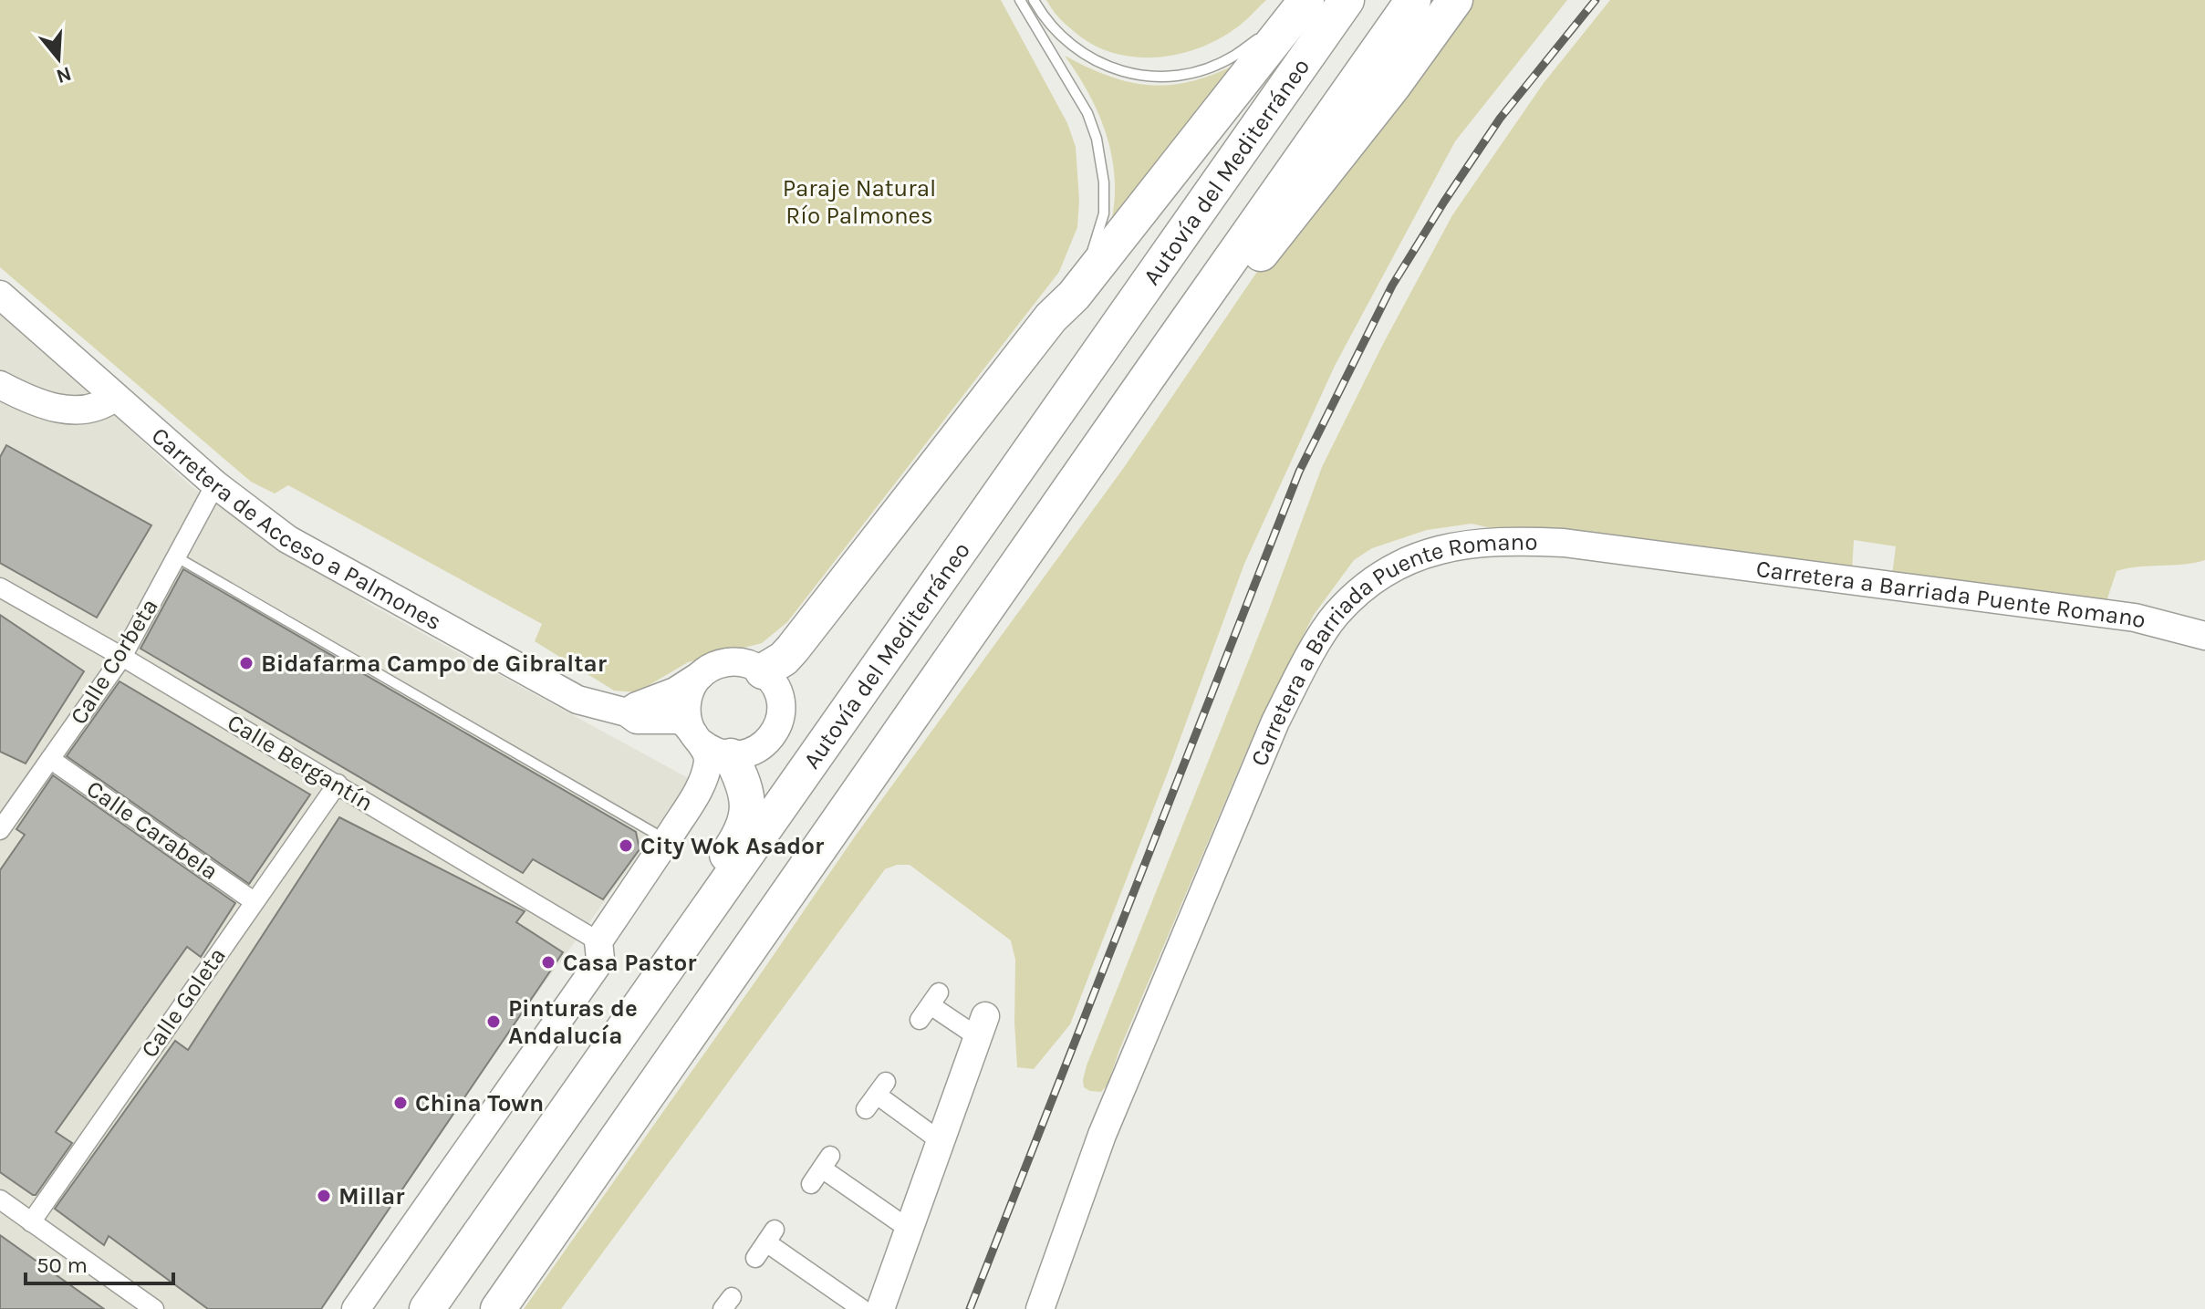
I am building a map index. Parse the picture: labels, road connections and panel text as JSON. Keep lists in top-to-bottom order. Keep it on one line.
{"streets":{"highway":["Autovía del Mediterráneo"],"street":["Carretera de Acceso a Palmones","Carretera a Barriada Puente Romano","Calle Corbeta","Calle Bergantín","Calle Carabela","Calle Goleta"]},"crossings":[["Carretera de Acceso a Palmones","Calle Corbeta"],["Calle Corbeta","Calle Bergantín"],["Calle Corbeta","Calle Carabela"],["Calle Bergantín","Calle Goleta"],["Calle Carabela","Calle Goleta"]],"parks":["Paraje Natural Río Palmones"],"places":["Bidafarma Campo de Gibraltar","City Wok Asador","Casa Pastor","Pinturas de Andalucía","China Town","Millar"],"scale_bar":"50 m","north":"bottom"}
